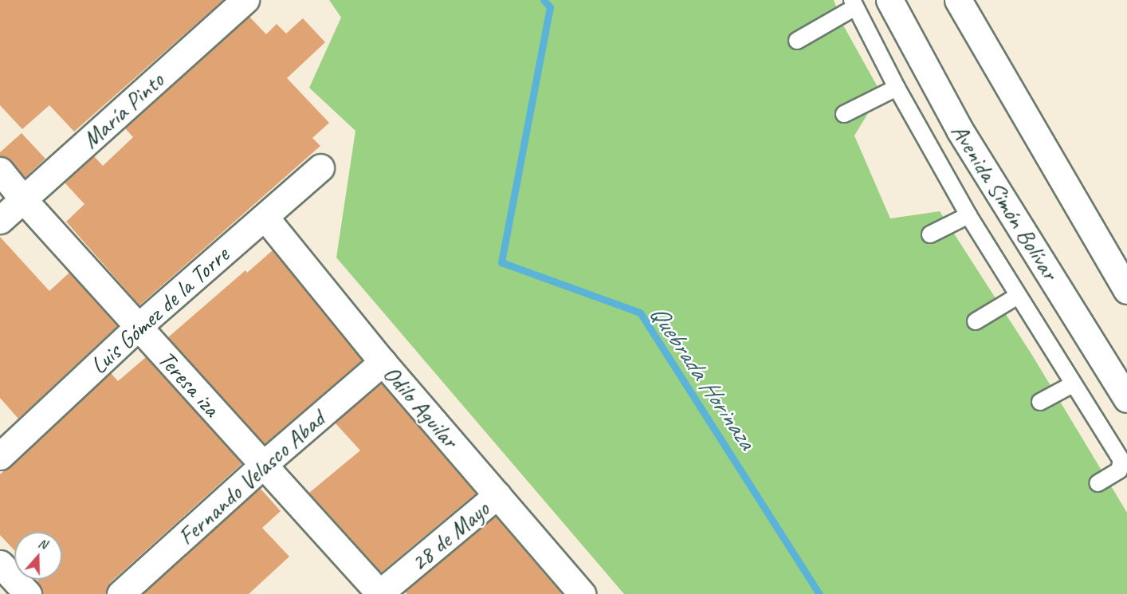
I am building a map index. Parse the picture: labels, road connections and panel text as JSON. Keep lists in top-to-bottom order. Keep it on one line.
{"streets":{"main road":["María Pinto","Avenida Simón Bolívar","Luis Gómez de la Torre","Teresa iza","Odilo Aguilar","Fernando Velasco Abad","28 de Mayo"]},"crossings":[["María Pinto","Teresa iza"],["Luis Gómez de la Torre","Teresa iza"],["Luis Gómez de la Torre","Odilo Aguilar"],["Teresa iza","Fernando Velasco Abad"],["Teresa iza","28 de Mayo"],["Odilo Aguilar","Fernando Velasco Abad"],["Odilo Aguilar","28 de Mayo"]],"water":["Quebrada Horinaza"],"north":"top"}
